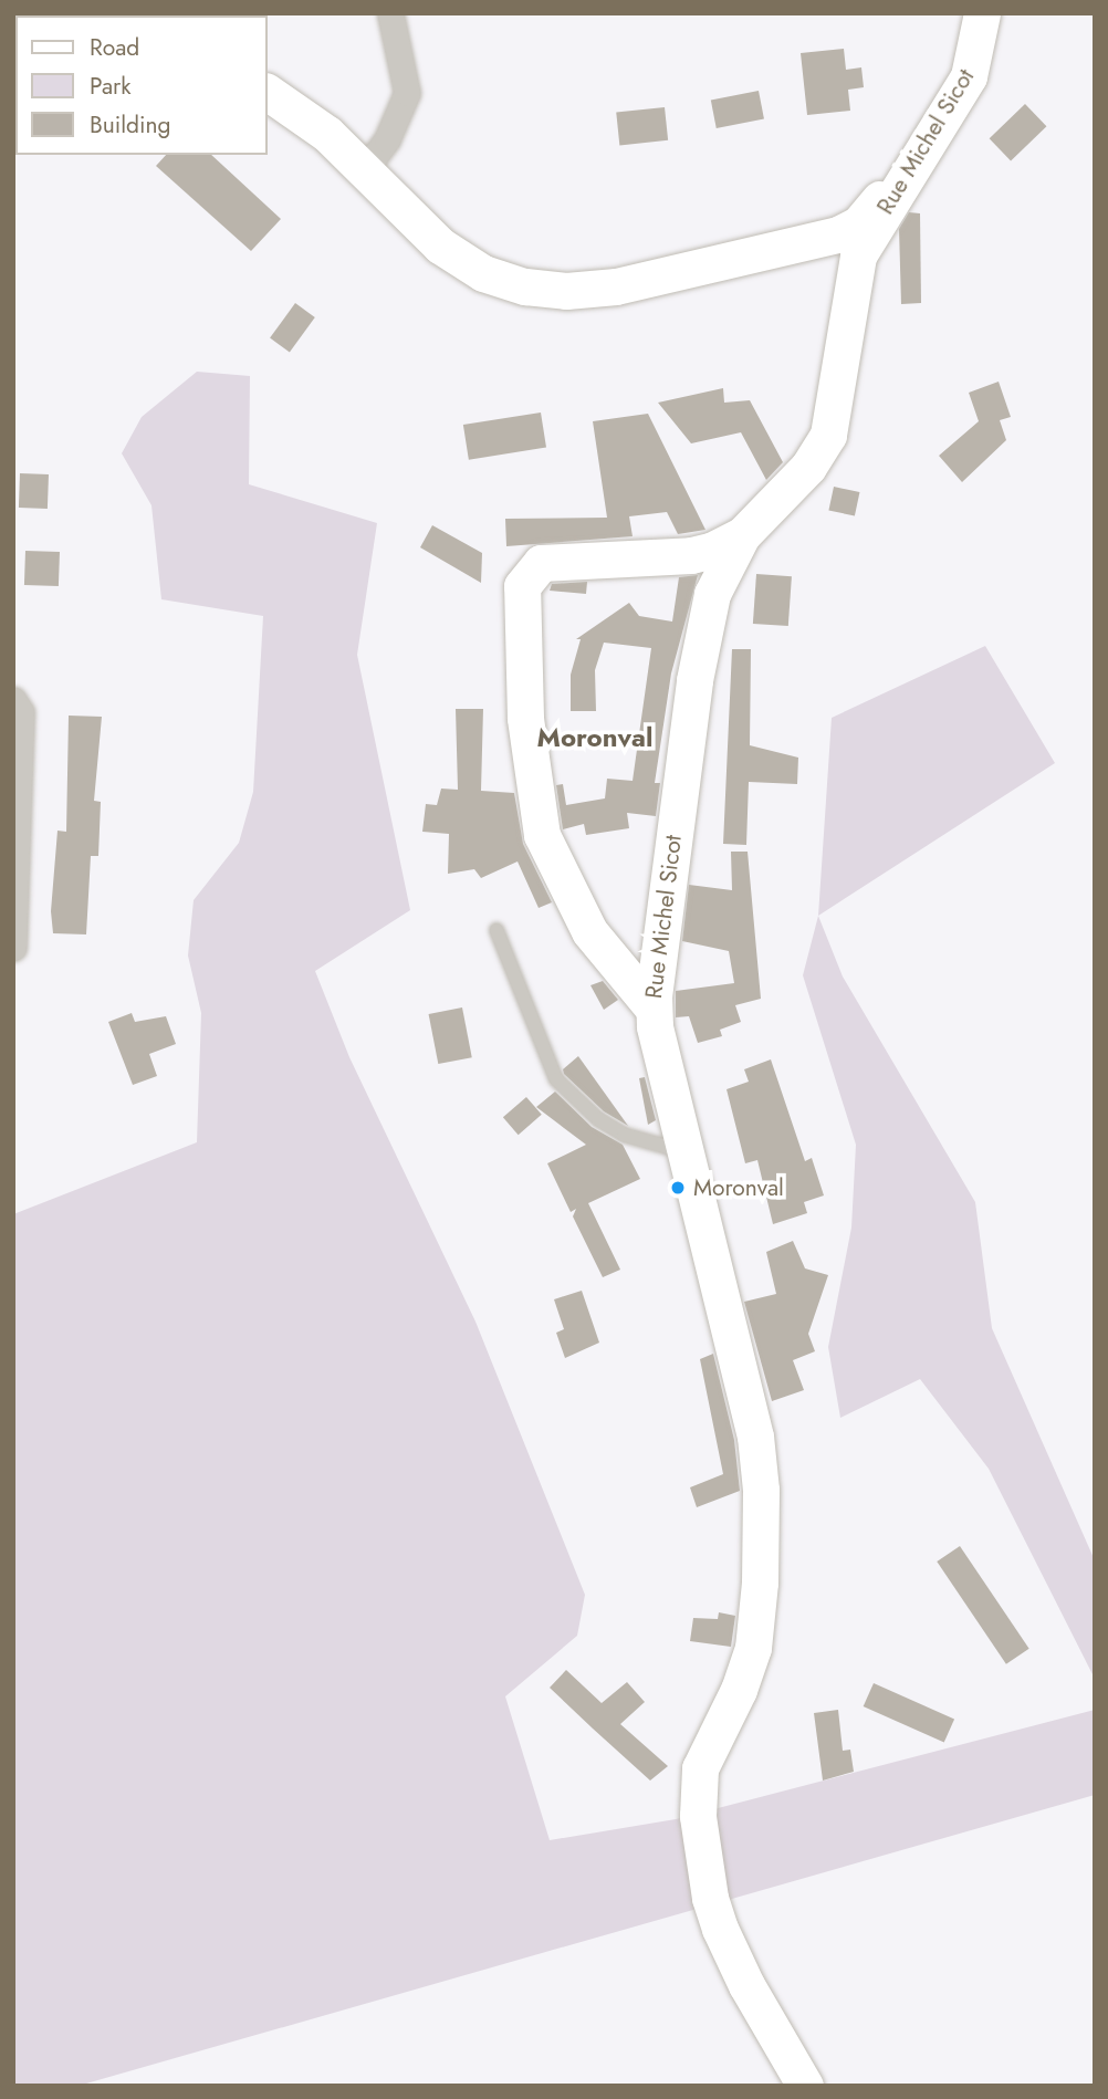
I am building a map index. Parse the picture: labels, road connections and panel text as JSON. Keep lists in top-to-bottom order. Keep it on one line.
{"streets":{"street":["Rue Michel Sicot"]},"districts":["Moronval"],"places":["Moronval"],"legend":["Road","Park","Building"]}
